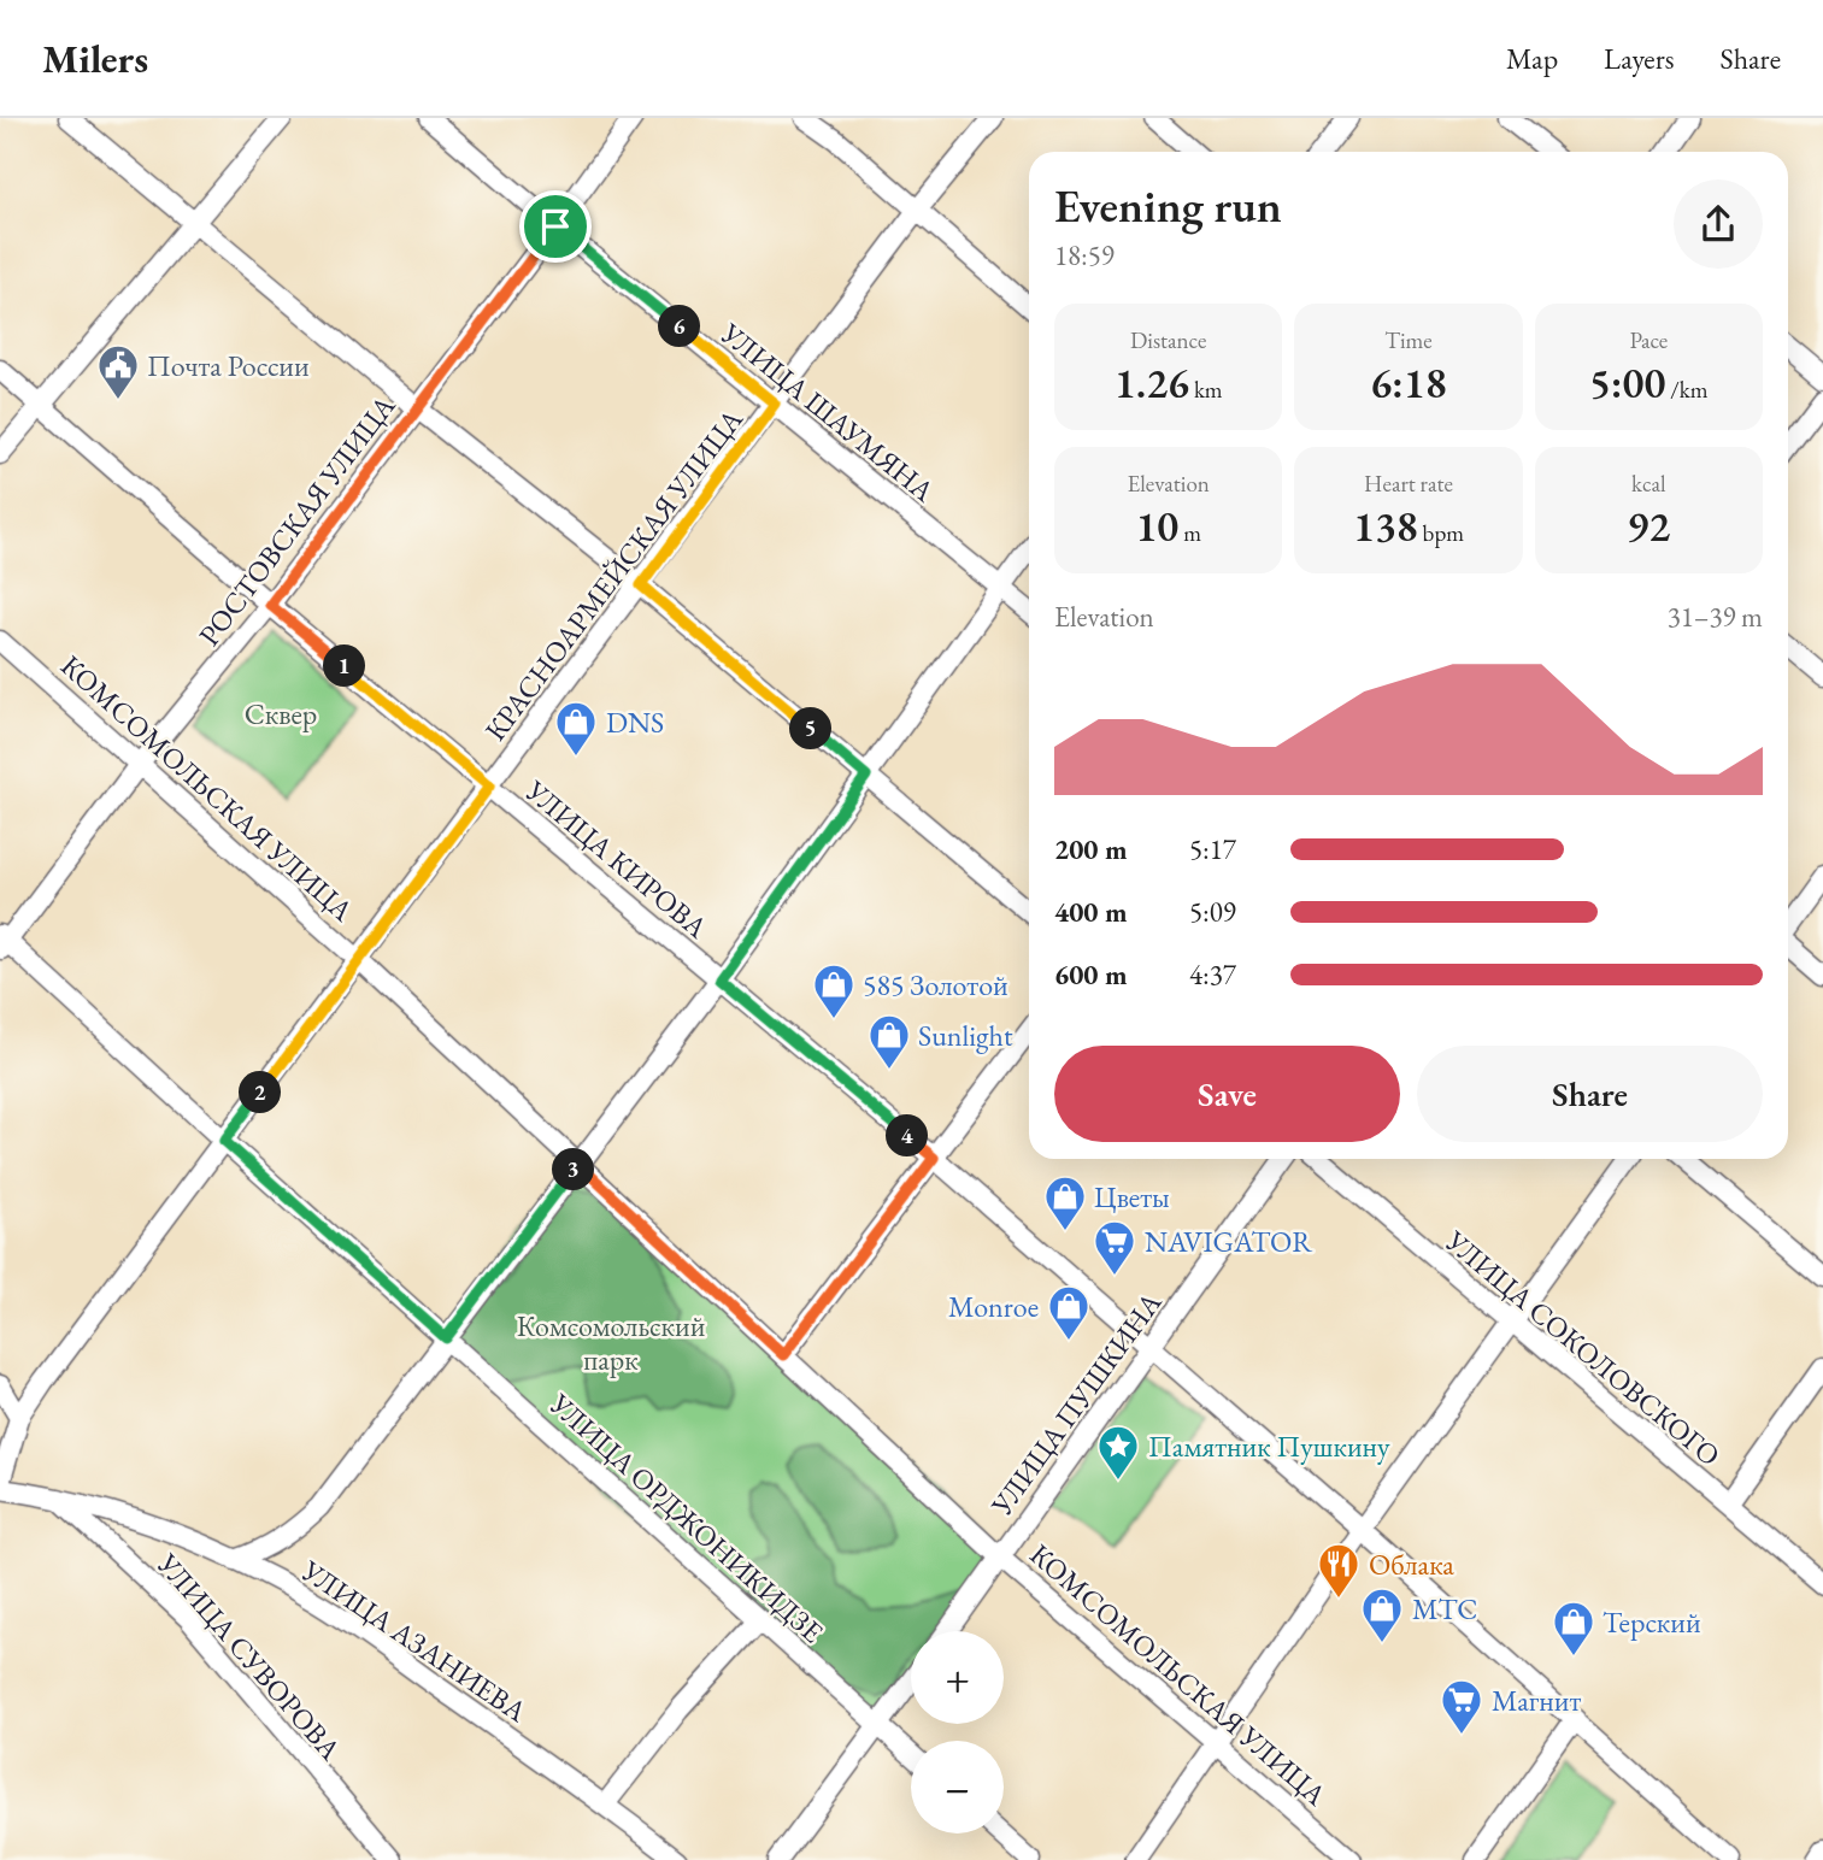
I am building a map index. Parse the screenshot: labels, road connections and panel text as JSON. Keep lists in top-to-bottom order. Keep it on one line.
{"streets":{"street":["УЛИЦА ШАУМЯНА","РОСТОВСКАЯ УЛИЦА","КРАСНОАРМЕЙСКАЯ УЛИЦА","КОМСОМОЛЬСКАЯ УЛИЦА","УЛИЦА КИРОВА","УЛИЦА СОКОЛОВСКОГО","УЛИЦА ПУШКИНА","УЛИЦА ОРДЖОНИКИДЗЕ","УЛИЦА АЗАНИЕВА","УЛИЦА СУВОРОВА"]},"crossings":[["УЛИЦА ШАУМЯНА","РОСТОВСКАЯ УЛИЦА"],["УЛИЦА ШАУМЯНА","КРАСНОАРМЕЙСКАЯ УЛИЦА"],["РОСТОВСКАЯ УЛИЦА","КОМСОМОЛЬСКАЯ УЛИЦА"],["РОСТОВСКАЯ УЛИЦА","УЛИЦА КИРОВА"],["РОСТОВСКАЯ УЛИЦА","УЛИЦА ОРДЖОНИКИДЗЕ"],["КРАСНОАРМЕЙСКАЯ УЛИЦА","КОМСОМОЛЬСКАЯ УЛИЦА"],["КРАСНОАРМЕЙСКАЯ УЛИЦА","УЛИЦА КИРОВА"],["КРАСНОАРМЕЙСКАЯ УЛИЦА","УЛИЦА ОРДЖОНИКИДЗЕ"],["КРАСНОАРМЕЙСКАЯ УЛИЦА","УЛИЦА АЗАНИЕВА"],["КОМСОМОЛЬСКАЯ УЛИЦА","УЛИЦА ПУШКИНА"],["УЛИЦА КИРОВА","УЛИЦА ПУШКИНА"],["УЛИЦА АЗАНИЕВА","УЛИЦА СУВОРОВА"]],"parks":["Сквер","Комсомольский парк"],"places":{"public building":["Почта России"],"shop":["DNS","585 Золотой","Sunlight","Цветы","Monroe","МТС","Терский"],"supermarket":["NAVIGATOR","Магнит"],"place":["Памятник Пушкину"],"restaurant":["Облака"]},"page":{"header":"Milers","nav":["Map","Layers","Share"],"heading":["Evening run","18:59"],"stats":[["Distance","1.26 km"],["Time","6:18"],["Pace","5:00 /km"],["Elevation","10 m"],["Heart rate","138 bpm"],["kcal","92"]],"pins":["6","1","5","2","4","3"],"chart":["Elevation","31–39 m"],"list":[{"name":"200 m","note":"5:17"},{"name":"400 m","note":"5:09"},{"name":"600 m","note":"4:37"}],"buttons":["Save","Share"],"map_buttons":["+","−"]}}
